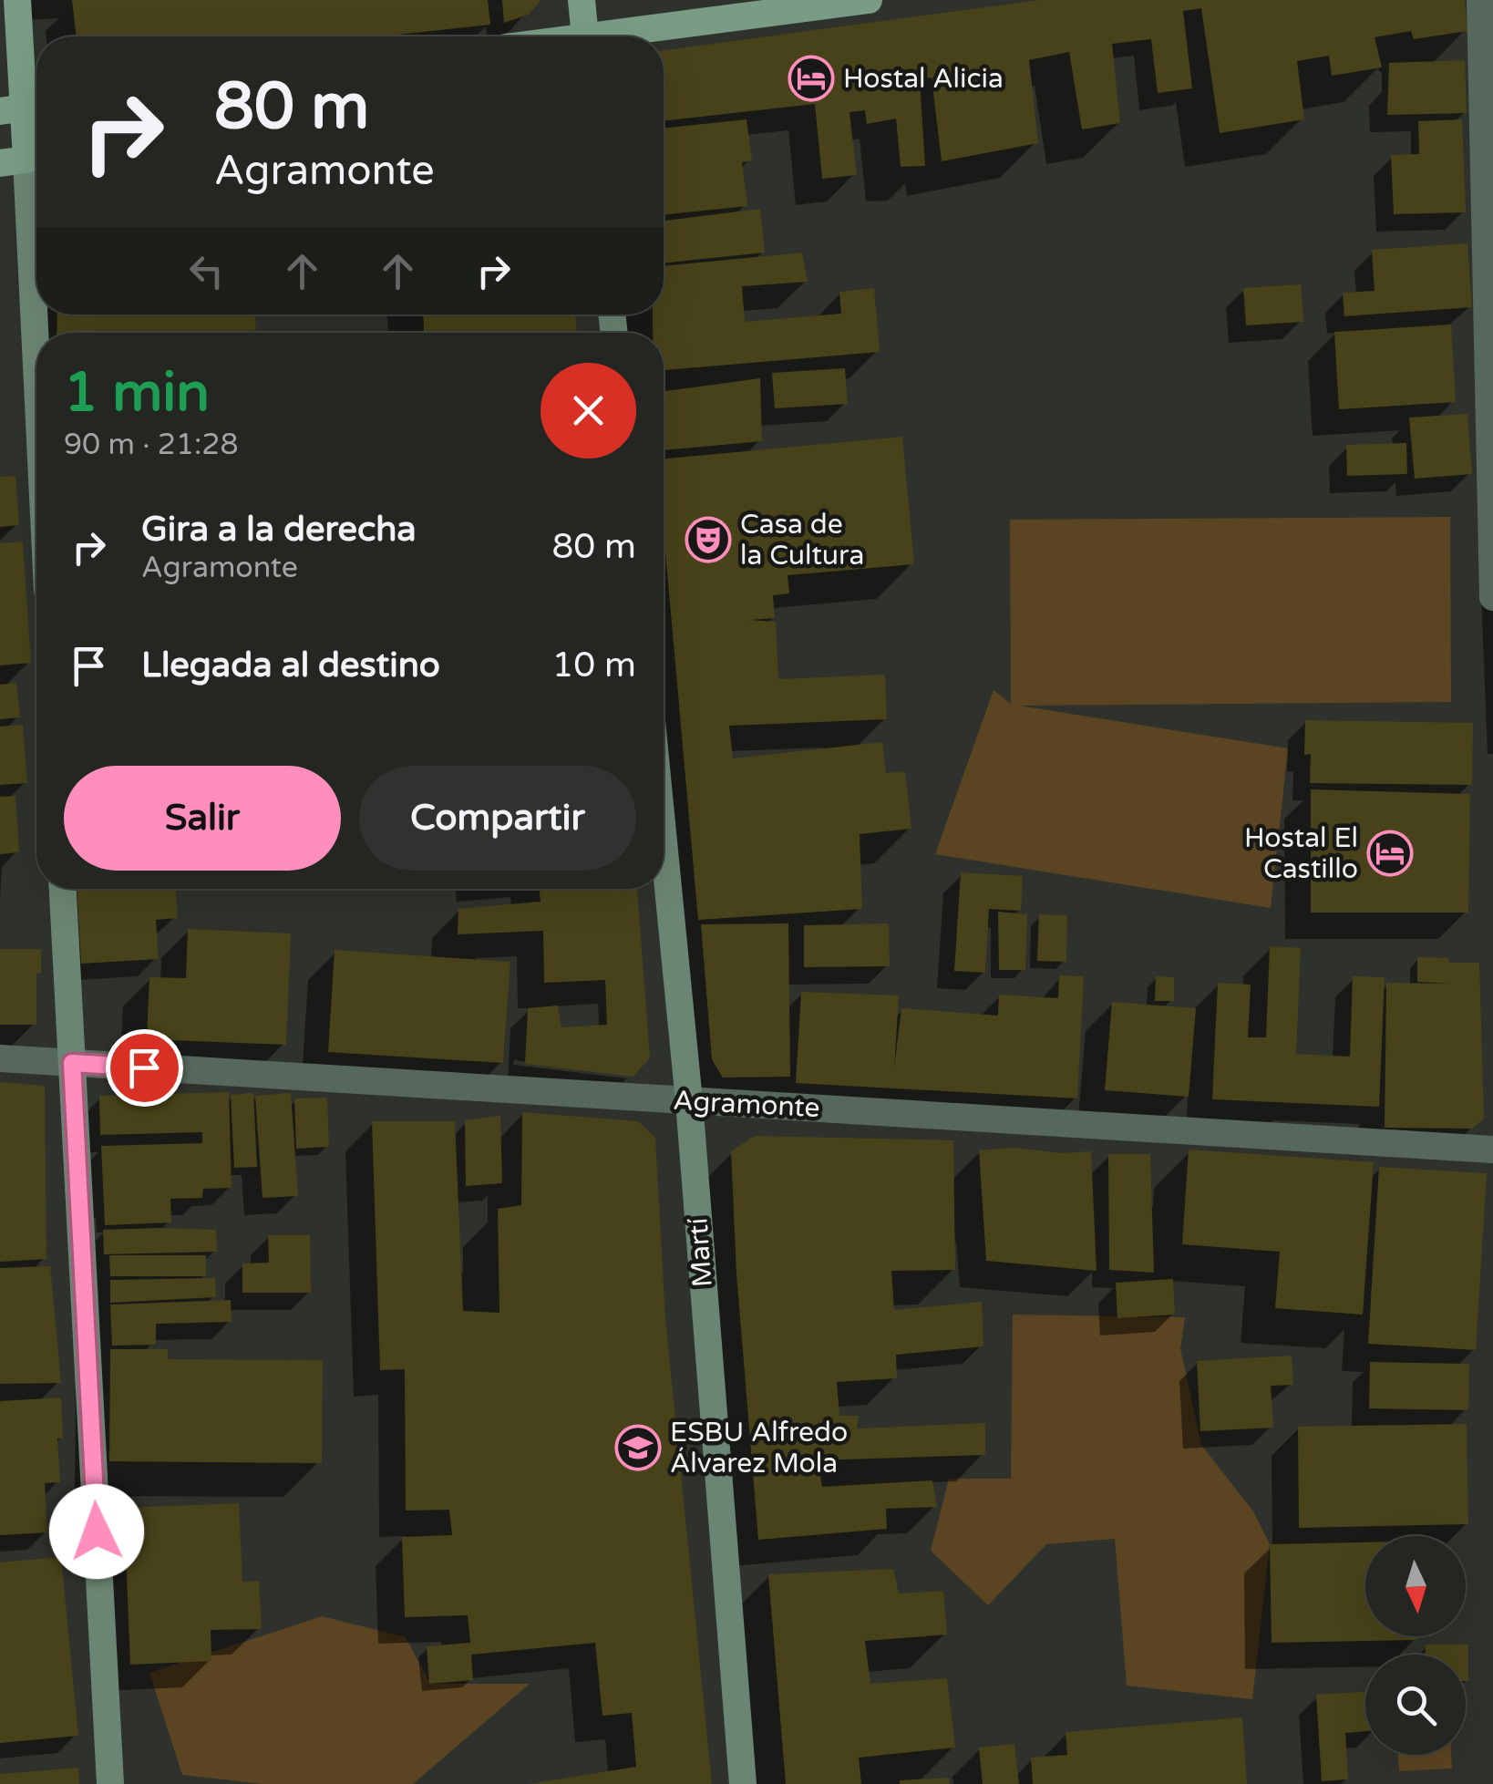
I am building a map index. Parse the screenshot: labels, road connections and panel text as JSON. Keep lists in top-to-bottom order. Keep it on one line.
{"streets":{"main road":["Martí"],"street":["Agramonte"]},"crossings":[["Agramonte","Martí"]],"places":{"hotel":["Hostal Alicia","Hostal El Castillo"],"theatre":["Casa de la Cultura"],"school or university":["ESBU Alfredo Álvarez Mola"]},"north":"bottom","page":{"turn":["80 m","Agramonte"],"heading":["1 min","90 m · 21:28"],"list":[{"name":"Gira a la derecha","note":"Agramonte","value":"80 m"},{"name":"Llegada al destino","value":"10 m"}],"buttons":["Salir","Compartir"]}}
